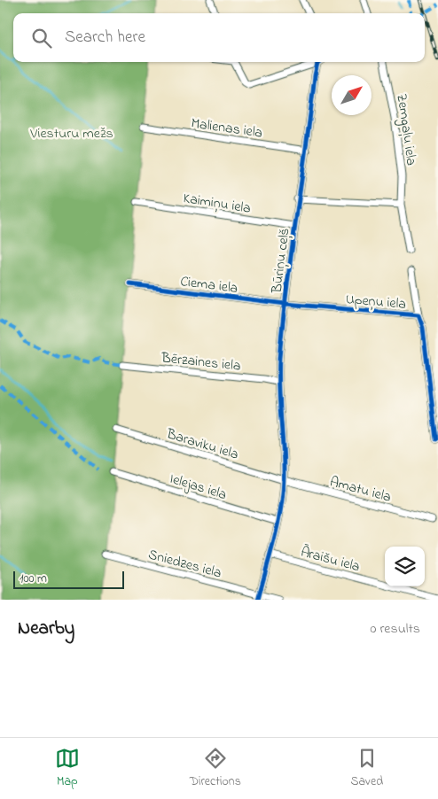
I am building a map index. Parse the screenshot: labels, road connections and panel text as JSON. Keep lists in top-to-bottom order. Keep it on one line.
{"streets":{"street":["Malienas iela","Zemgaļu iela","Kaimiņu iela","Būriņu ceļš","Ciema iela","Upeņu iela","Bērzaines iela","Baraviku iela","Ielejas iela","Amatu iela","Āraišu iela","Sniedzes iela"]},"crossings":[["Malienas iela","Būriņu ceļš"],["Kaimiņu iela","Būriņu ceļš"],["Būriņu ceļš","Ciema iela"],["Būriņu ceļš","Upeņu iela"],["Būriņu ceļš","Bērzaines iela"],["Būriņu ceļš","Baraviku iela"],["Būriņu ceļš","Ielejas iela"],["Būriņu ceļš","Amatu iela"],["Būriņu ceļš","Āraišu iela"],["Būriņu ceļš","Sniedzes iela"],["Ciema iela","Upeņu iela"],["Baraviku iela","Amatu iela"]],"parks":["Viesturu mežs"],"scale_bar":"100 m","north":"top right","page":{"search":"Search here","scale":"100 m","heading":["Nearby","0 results"],"nav":["Map","Directions","Saved"]}}
